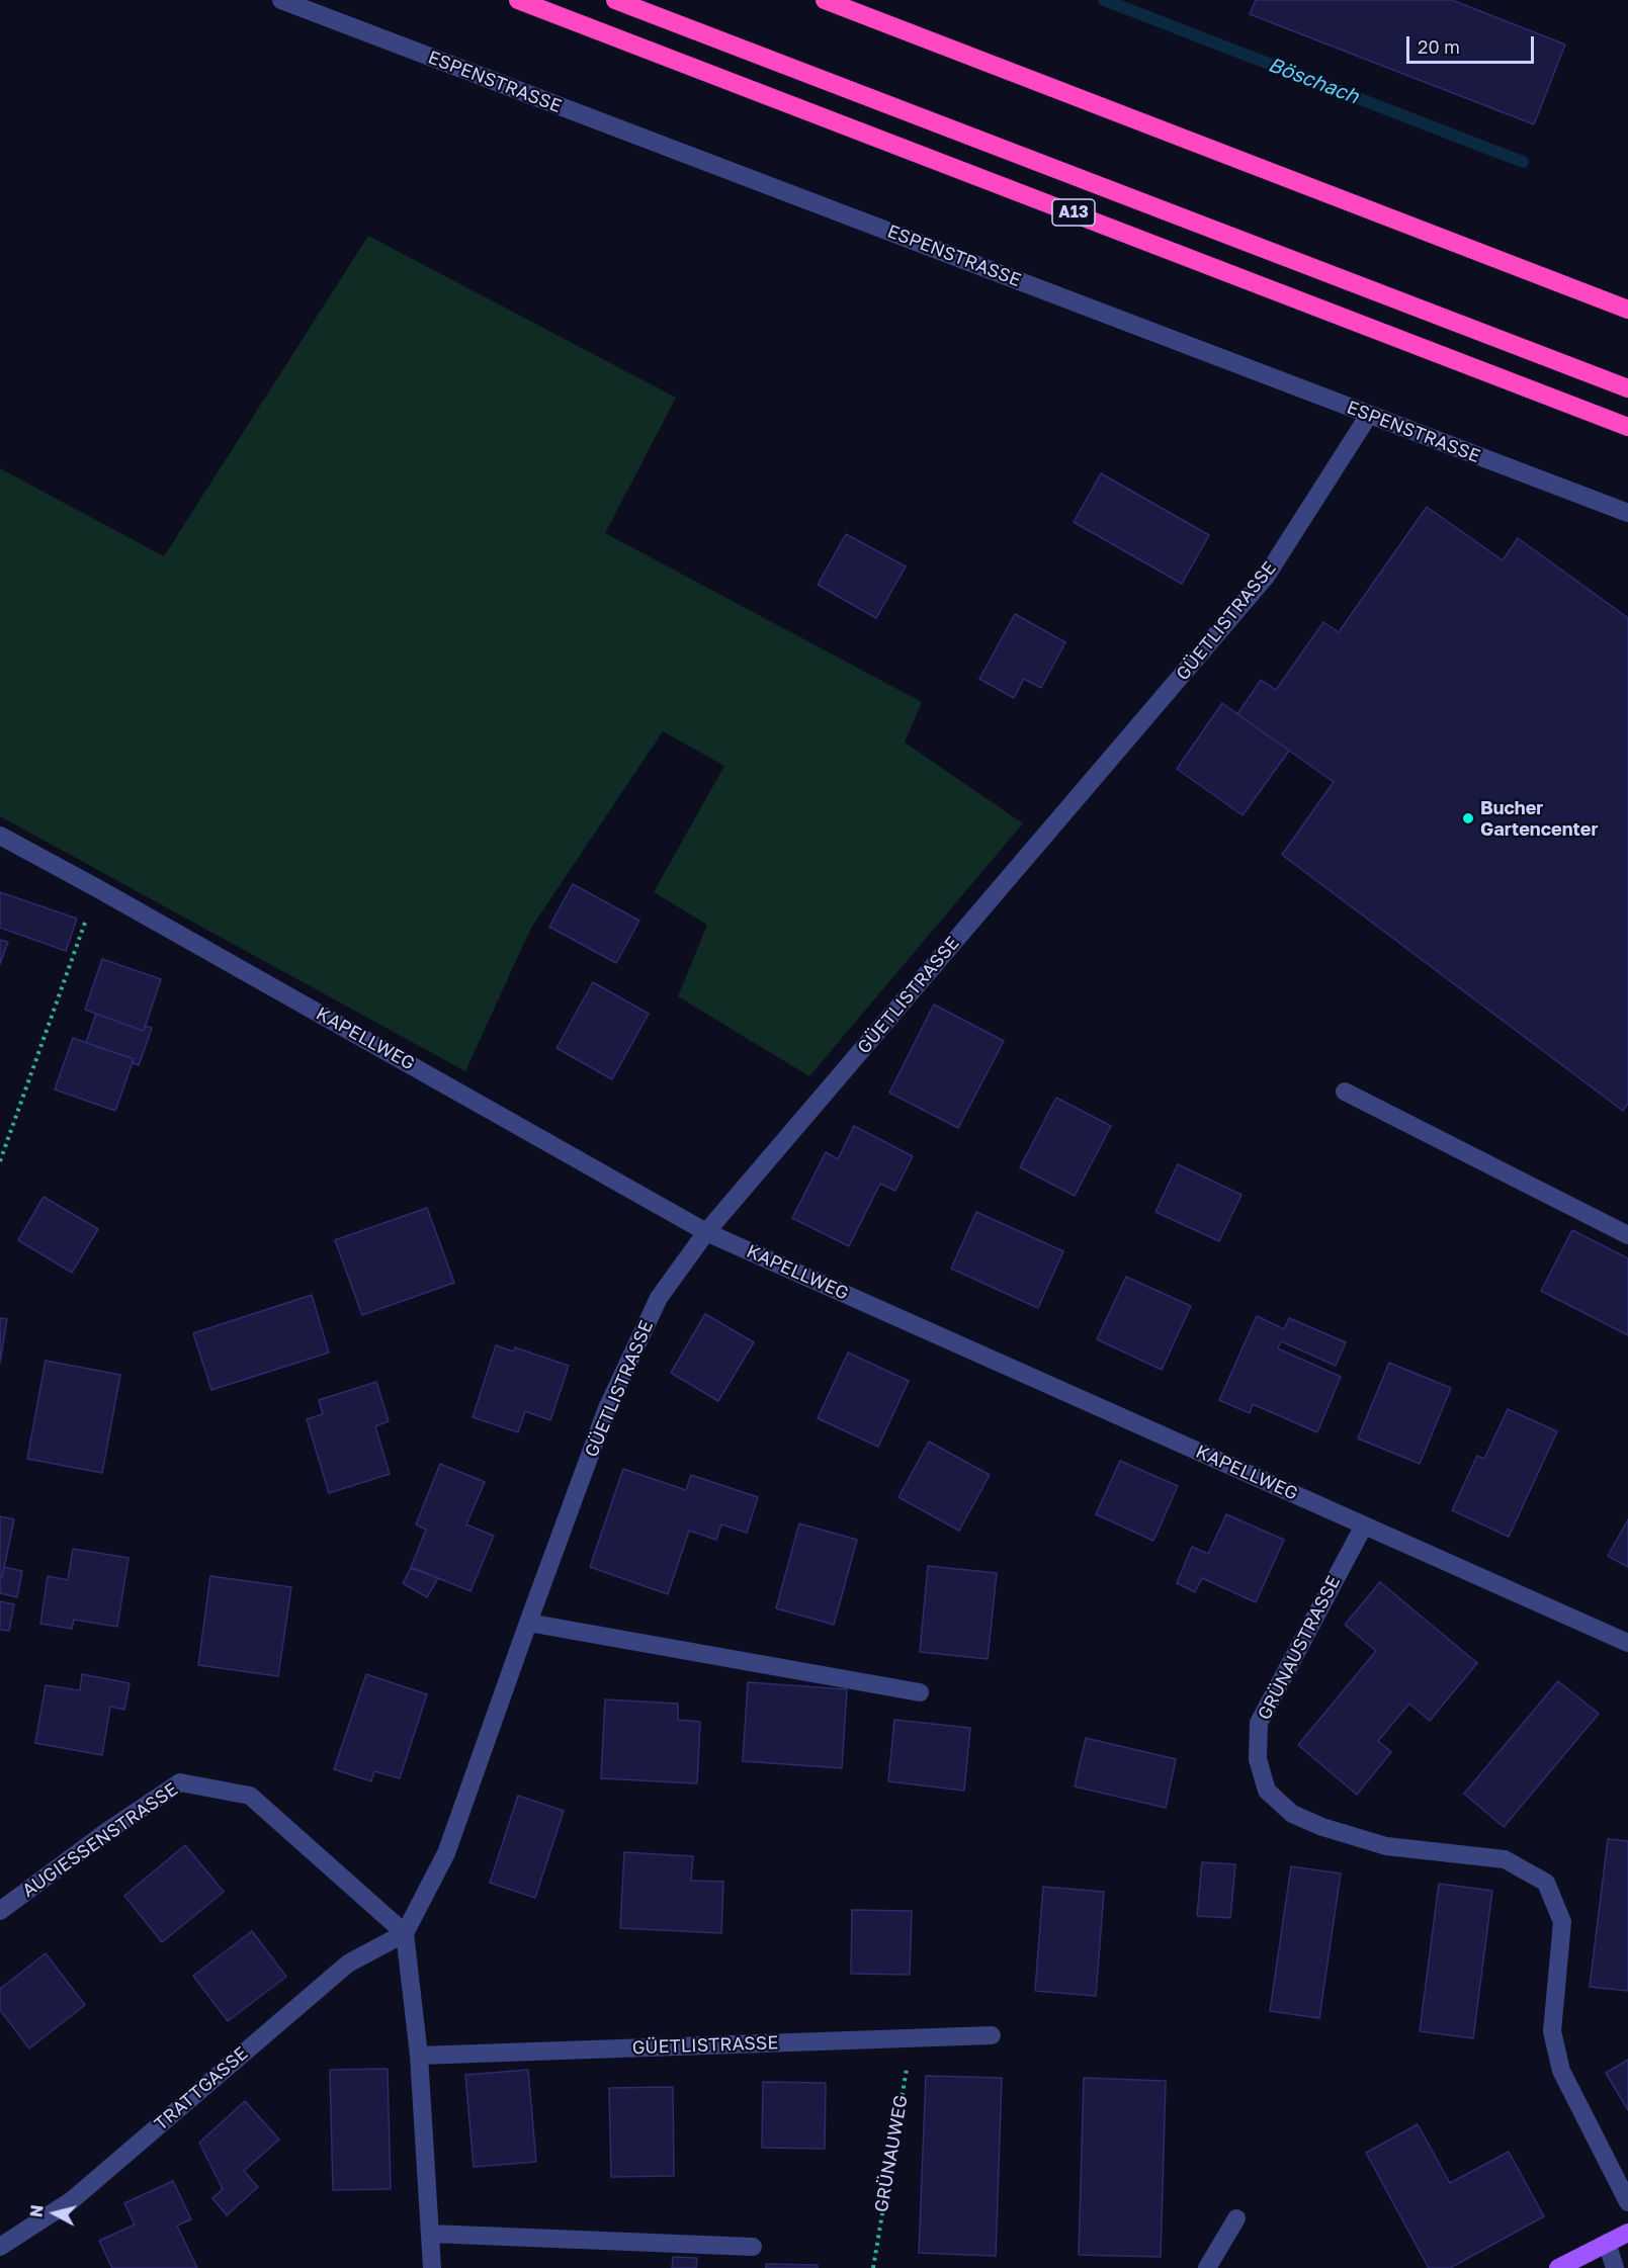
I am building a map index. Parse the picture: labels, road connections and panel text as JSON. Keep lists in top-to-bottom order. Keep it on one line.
{"streets":{"highway":["A13"],"street":["ESPENSTRASSE","GÜETLISTRASSE","KAPELLWEG","GRÜNAUSTRASSE","AUGIESSENSTRASSE","TRATTGASSE"],"path":["GRÜNAUWEG"]},"crossings":[["ESPENSTRASSE","GÜETLISTRASSE"],["GÜETLISTRASSE","KAPELLWEG"],["GÜETLISTRASSE","AUGIESSENSTRASSE"],["GÜETLISTRASSE","TRATTGASSE"],["GÜETLISTRASSE","GRÜNAUWEG"],["KAPELLWEG","GRÜNAUSTRASSE"],["AUGIESSENSTRASSE","TRATTGASSE"]],"water":["Böschach"],"places":["Bucher Gartencenter"],"scale_bar":"20 m","north":"left"}
